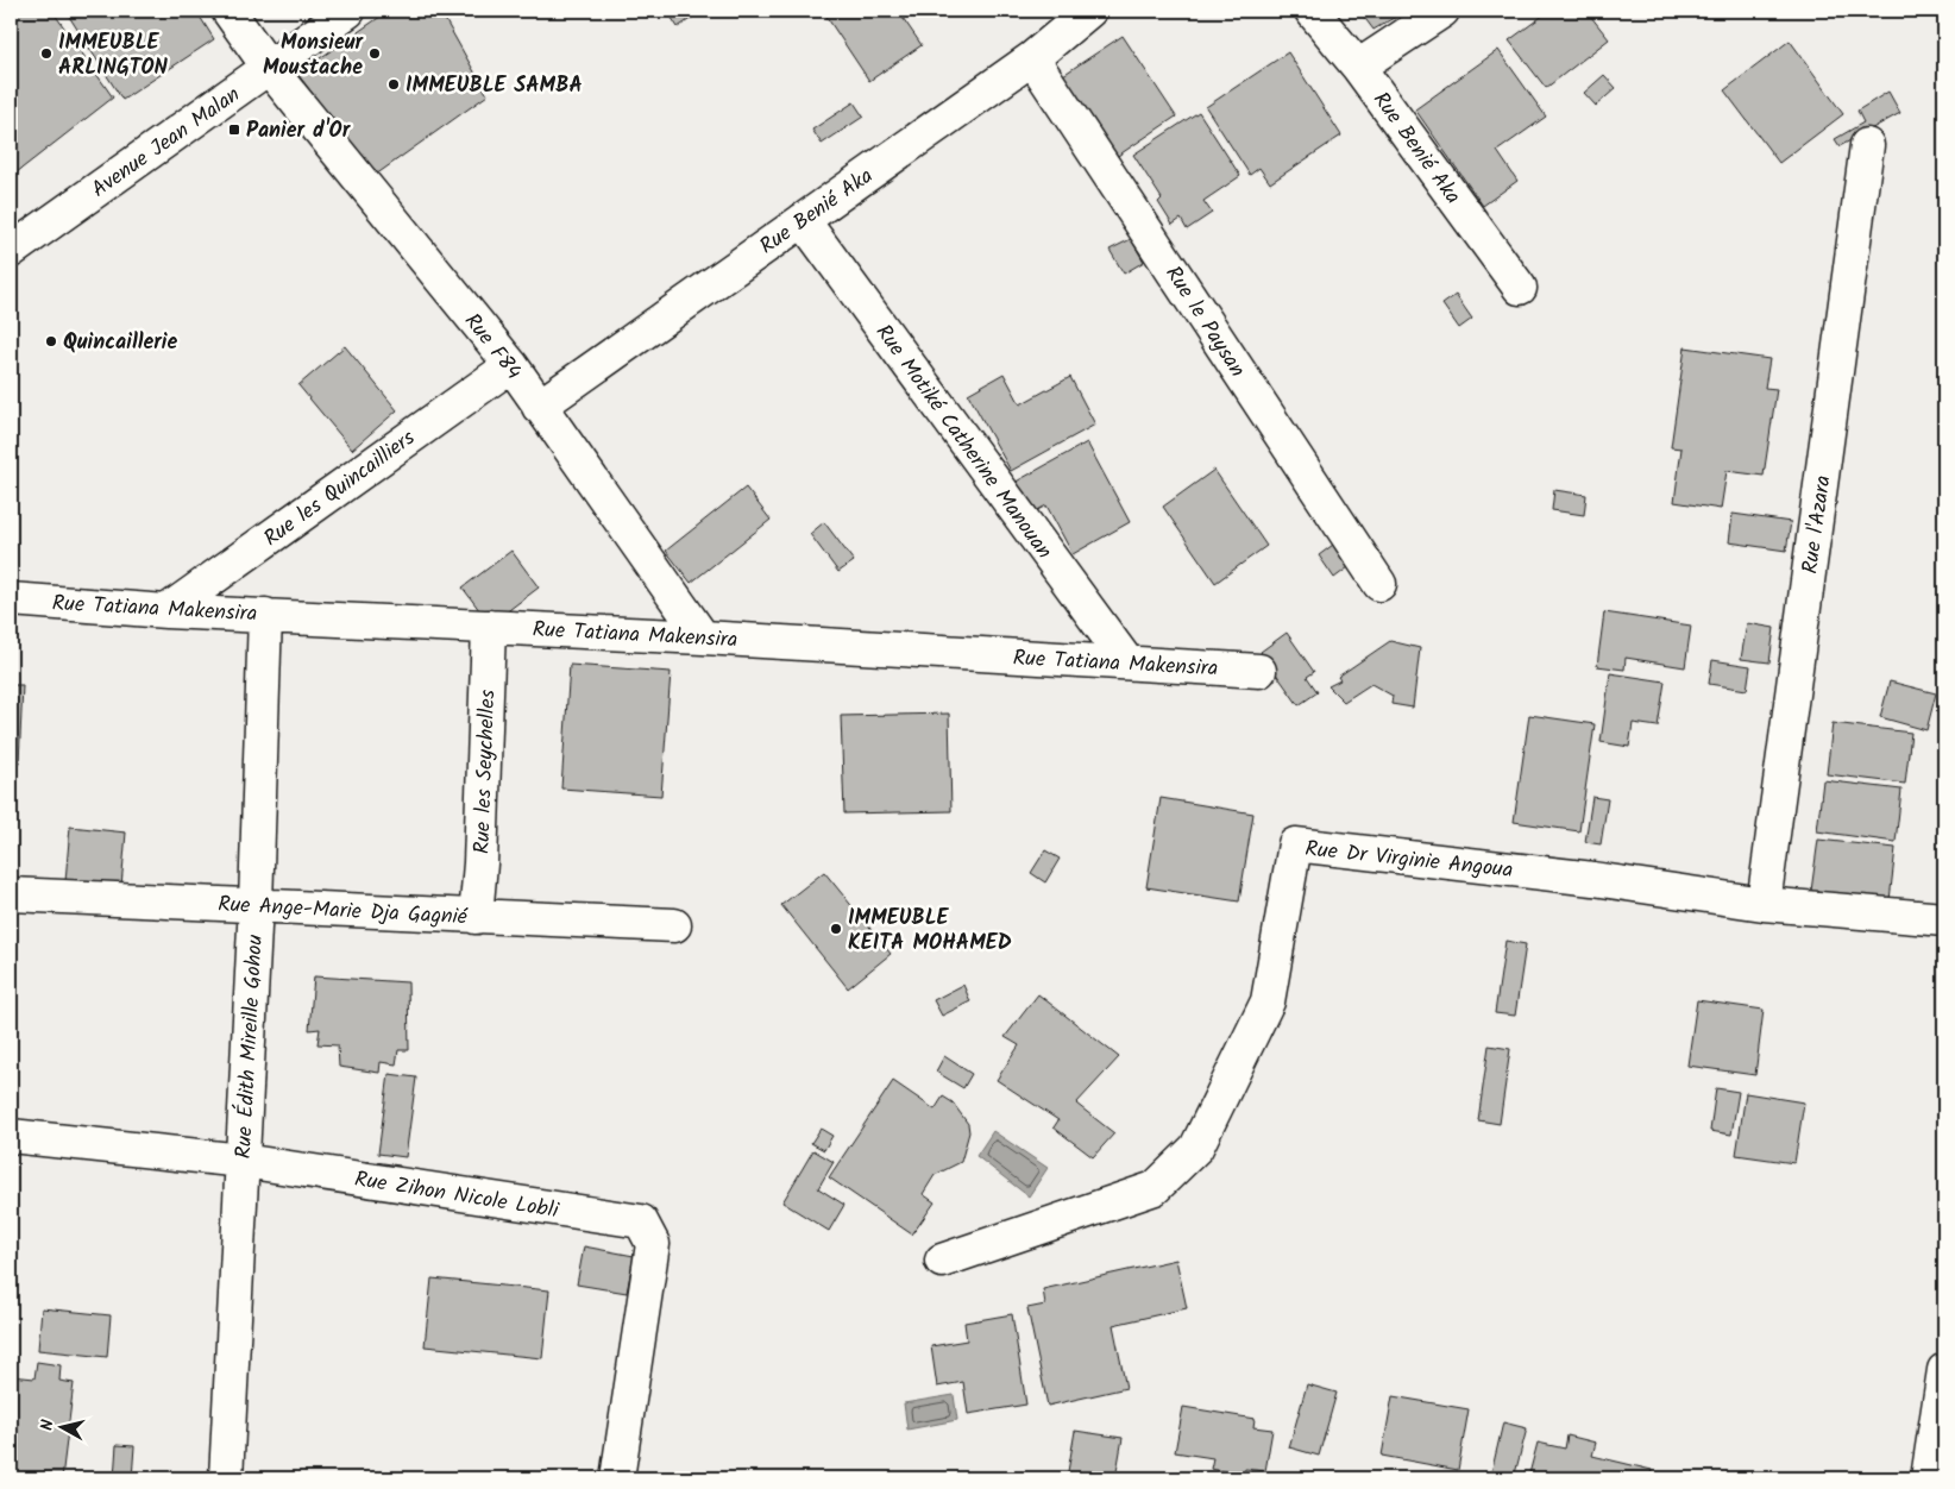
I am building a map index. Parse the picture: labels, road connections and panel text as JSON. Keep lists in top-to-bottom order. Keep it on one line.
{"streets":{"street":["Avenue Jean Malan","Rue Benié Aka","Rue le Paysan","Rue F84","Rue Motiké Catherine Manouan","Rue les Quincailliers","Rue l'Azara","Rue Tatiana Makensira","Rue les Seychelles","Rue Dr Virginie Angoua","Rue Ange-Marie Dja Gagnié","Rue Édith Mireille Gohou","Rue Zihon Nicole Lobli"]},"crossings":[["Avenue Jean Malan","Rue F84"],["Rue Benié Aka","Rue le Paysan"],["Rue Benié Aka","Rue F84"],["Rue Benié Aka","Rue Motiké Catherine Manouan"],["Rue F84","Rue les Quincailliers"],["Rue F84","Rue Tatiana Makensira"],["Rue Motiké Catherine Manouan","Rue Tatiana Makensira"],["Rue les Quincailliers","Rue Tatiana Makensira"],["Rue l'Azara","Rue Dr Virginie Angoua"],["Rue Tatiana Makensira","Rue les Seychelles"],["Rue Tatiana Makensira","Rue Édith Mireille Gohou"],["Rue les Seychelles","Rue Ange-Marie Dja Gagnié"],["Rue Ange-Marie Dja Gagnié","Rue Édith Mireille Gohou"],["Rue Édith Mireille Gohou","Rue Zihon Nicole Lobli"]],"places":{"other":["IMMEUBLE ARLINGTON","Monsieur Moustache","IMMEUBLE SAMBA","Quincaillerie","IMMEUBLE KEITA MOHAMED"],"transit":["Panier d'Or"]},"north":"left"}
